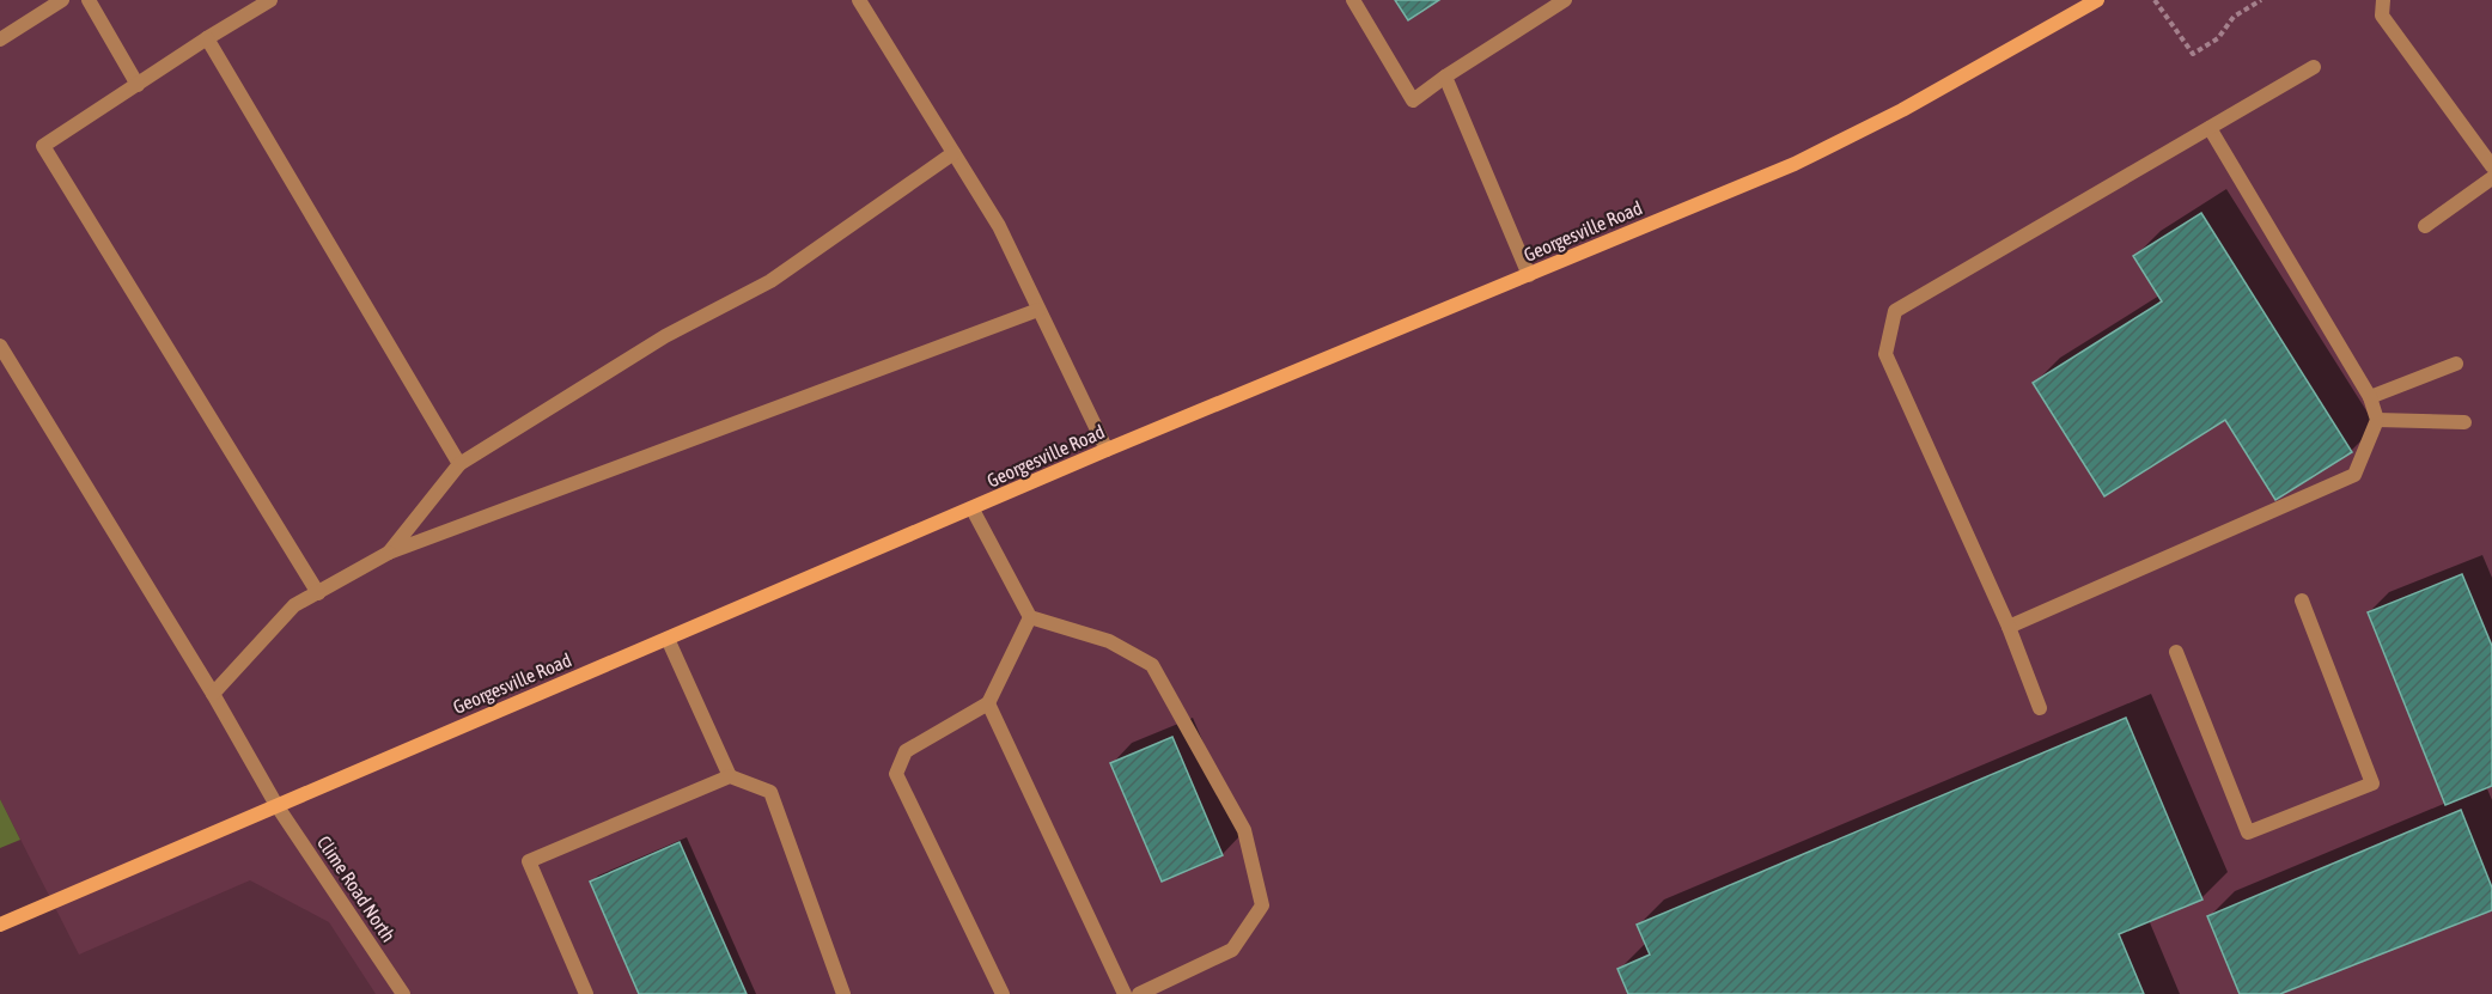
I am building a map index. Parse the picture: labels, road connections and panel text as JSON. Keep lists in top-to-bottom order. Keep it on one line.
{"streets":{"main road":["Georgesville Road"],"street":["Clime Road North"]},"crossings":[["Georgesville Road","Clime Road North"]]}
